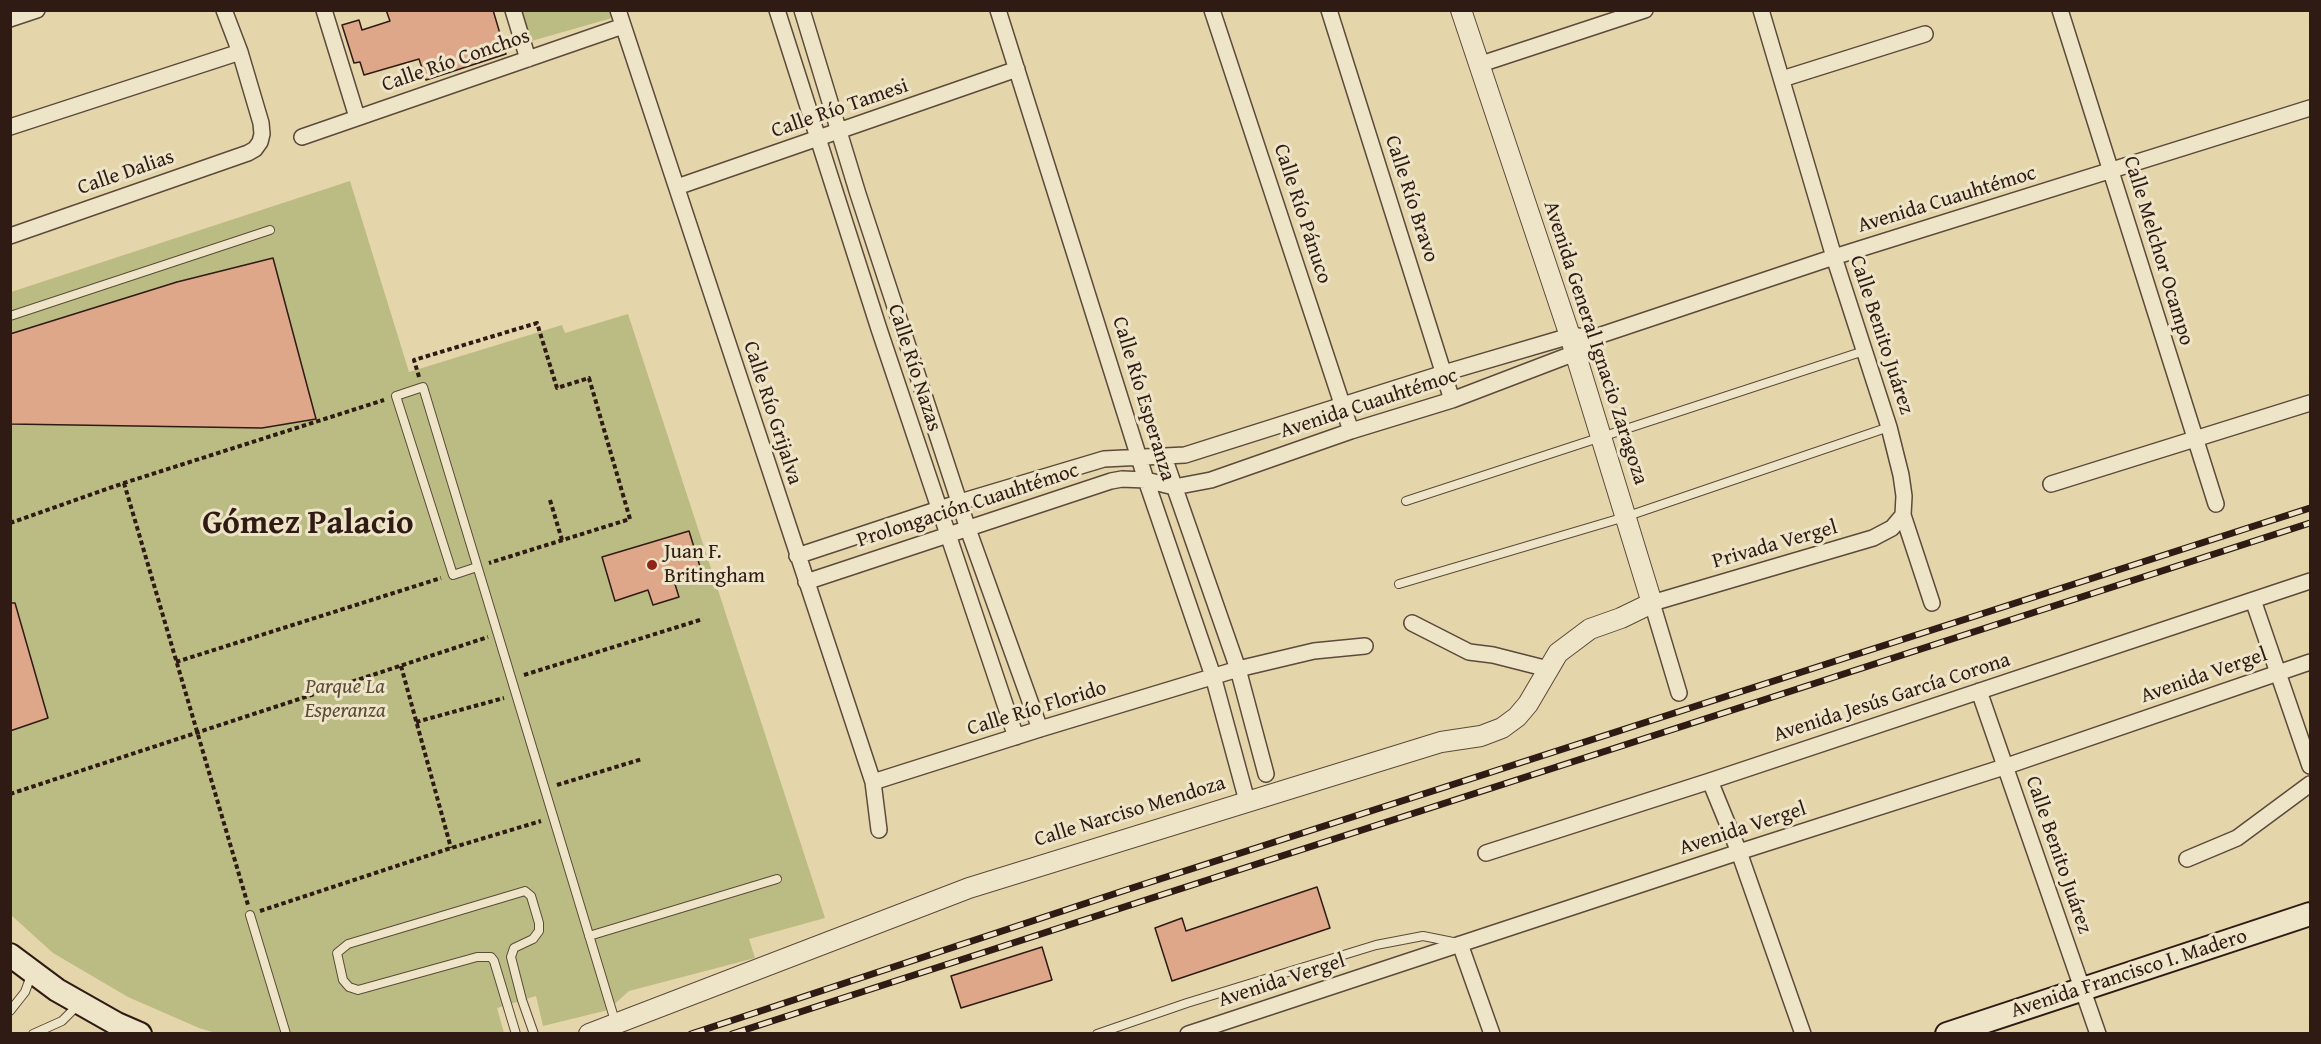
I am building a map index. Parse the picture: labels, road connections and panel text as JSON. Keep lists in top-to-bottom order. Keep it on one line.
{"streets":{"main road":["Avenida Francisco I. Madero"],"street":["Calle Río Conchos","Calle Río Tamesi","Calle Dalias","Calle Río Bravo","Avenida Cuauhtémoc","Calle Río Pánuco","Calle Melchor Ocampo","Calle Benito Juárez","Avenida General Ignacio Zaragoza","Calle Río Nazas","Calle Río Esperanza","Calle Río Grijalva","Prolongación Cuauhtémoc","Privada Vergel","Avenida Vergel","Avenida Jesús García Corona","Calle Río Florido","Calle Narciso Mendoza"]},"crossings":[["Calle Río Conchos","Calle Río Grijalva"],["Calle Río Tamesi","Calle Río Nazas"],["Calle Río Tamesi","Calle Río Esperanza"],["Calle Río Tamesi","Calle Río Grijalva"],["Calle Río Bravo","Avenida Cuauhtémoc"],["Avenida Cuauhtémoc","Calle Río Pánuco"],["Avenida Cuauhtémoc","Calle Melchor Ocampo"],["Avenida Cuauhtémoc","Calle Benito Juárez"],["Avenida Cuauhtémoc","Avenida General Ignacio Zaragoza"],["Avenida Cuauhtémoc","Calle Río Esperanza"],["Avenida Cuauhtémoc","Prolongación Cuauhtémoc"],["Calle Benito Juárez","Privada Vergel"],["Calle Benito Juárez","Avenida Vergel"],["Calle Benito Juárez","Avenida Jesús García Corona"],["Calle Benito Juárez","Avenida Francisco I. Madero"],["Avenida General Ignacio Zaragoza","Privada Vergel"],["Avenida General Ignacio Zaragoza","Calle Narciso Mendoza"],["Calle Río Nazas","Prolongación Cuauhtémoc"],["Calle Río Nazas","Calle Río Florido"],["Calle Río Esperanza","Prolongación Cuauhtémoc"],["Calle Río Esperanza","Calle Río Florido"],["Calle Río Esperanza","Calle Narciso Mendoza"],["Calle Río Grijalva","Prolongación Cuauhtémoc"],["Calle Río Grijalva","Calle Río Florido"],["Privada Vergel","Calle Narciso Mendoza"]],"districts":["Gómez Palacio"],"parks":["Parque La Esperanza"],"places":["Juan F. Britingham"]}
